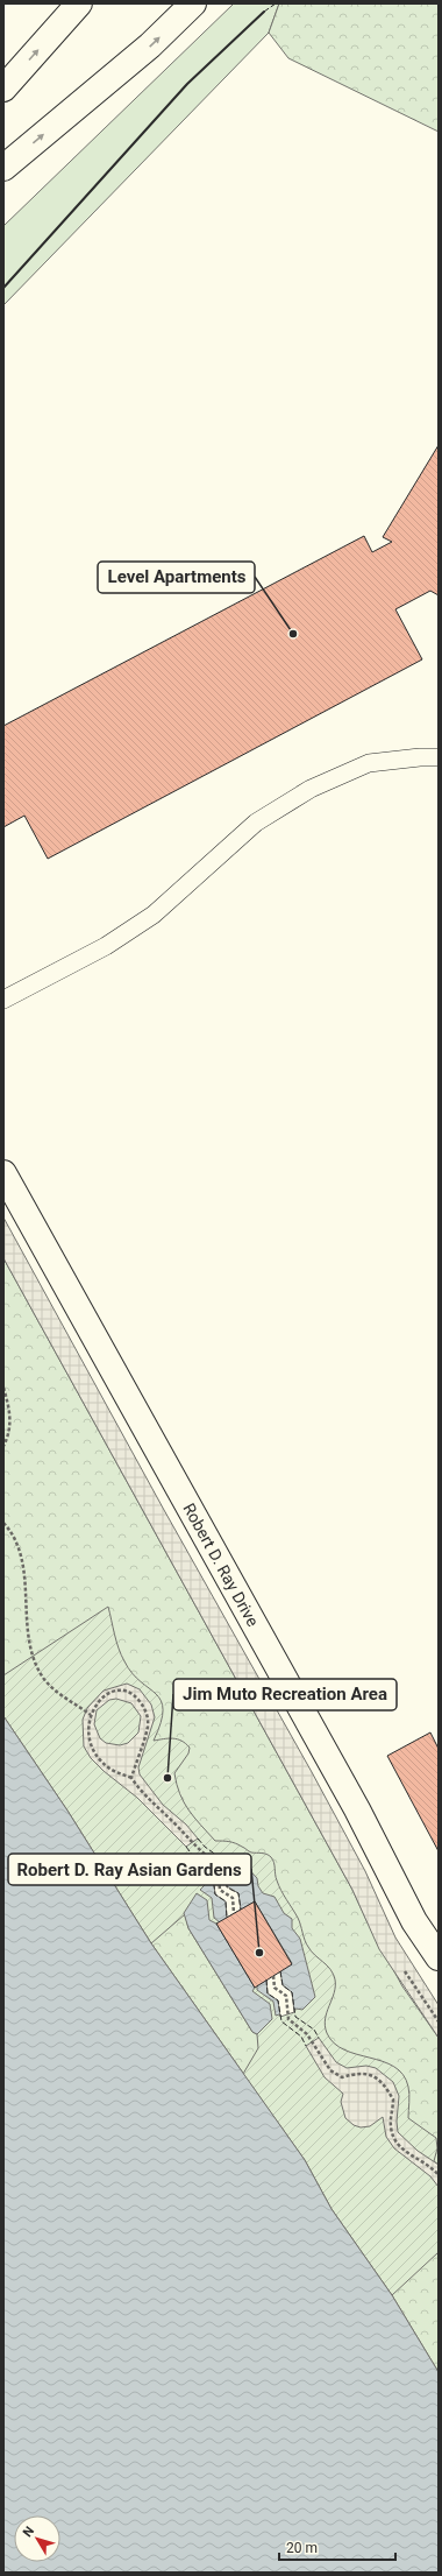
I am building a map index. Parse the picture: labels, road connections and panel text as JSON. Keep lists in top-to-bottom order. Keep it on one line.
{"streets":{"main road":["Robert D. Ray Drive"]},"places":["Level Apartments","Jim Muto Recreation Area","Robert D. Ray Asian Gardens"],"scale_bar":"20 m","north":"top left"}
